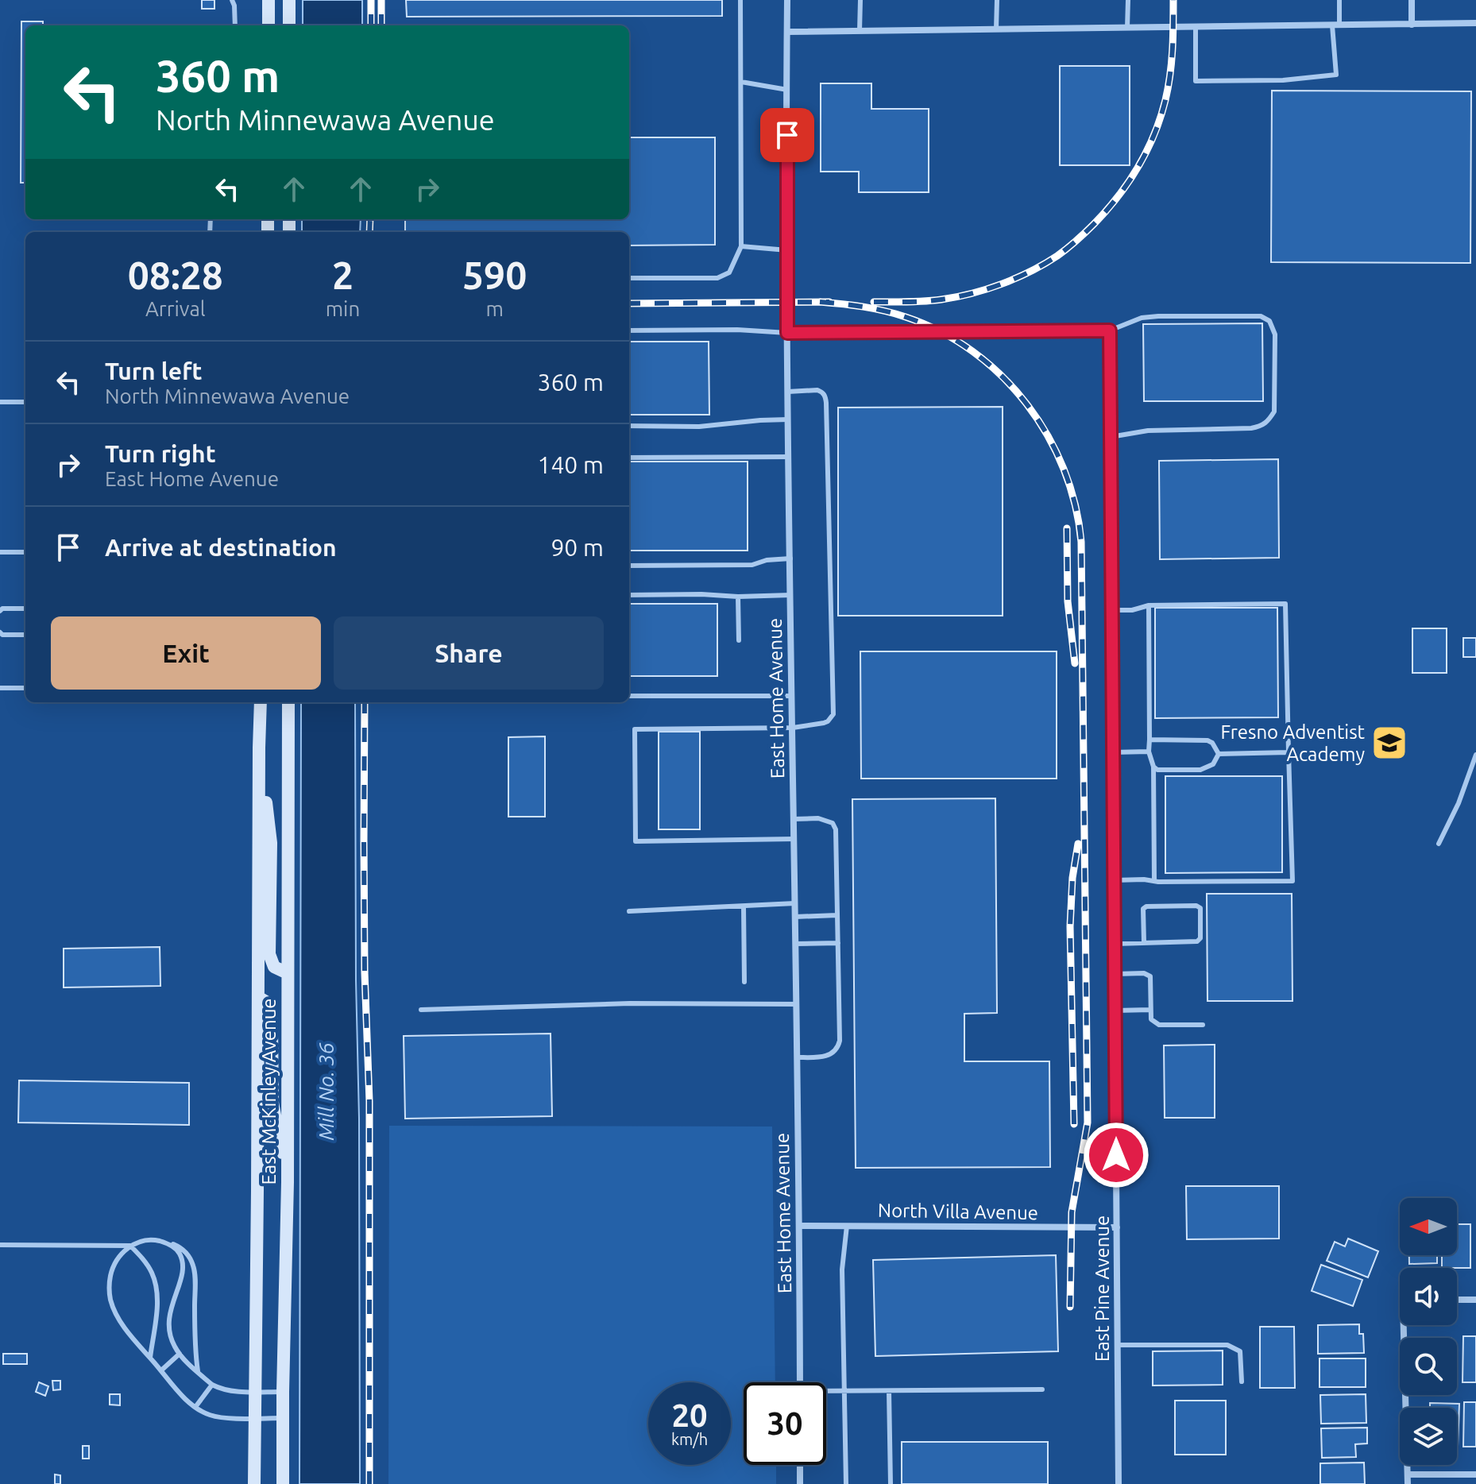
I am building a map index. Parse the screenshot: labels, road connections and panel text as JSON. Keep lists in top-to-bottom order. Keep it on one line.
{"streets":{"main road":["East McKinley Avenue"],"street":["East Home Avenue","North Villa Avenue","East Pine Avenue"]},"crossings":[["East Home Avenue","North Villa Avenue"],["North Villa Avenue","East Pine Avenue"]],"water":["Mill No. 36"],"places":{"school or university":["Fresno Adventist Academy"]},"north":"left","page":{"turn":["360 m","North Minnewawa Avenue"],"eta":["08:28","Arrival","2","min","590","m"],"list":[{"name":"Turn left","note":"North Minnewawa Avenue","value":"360 m"},{"name":"Turn right","note":"East Home Avenue","value":"140 m"},{"name":"Arrive at destination","value":"90 m"}],"buttons":["Exit","Share"],"speed":"20 km/h","limit":"30"}}
